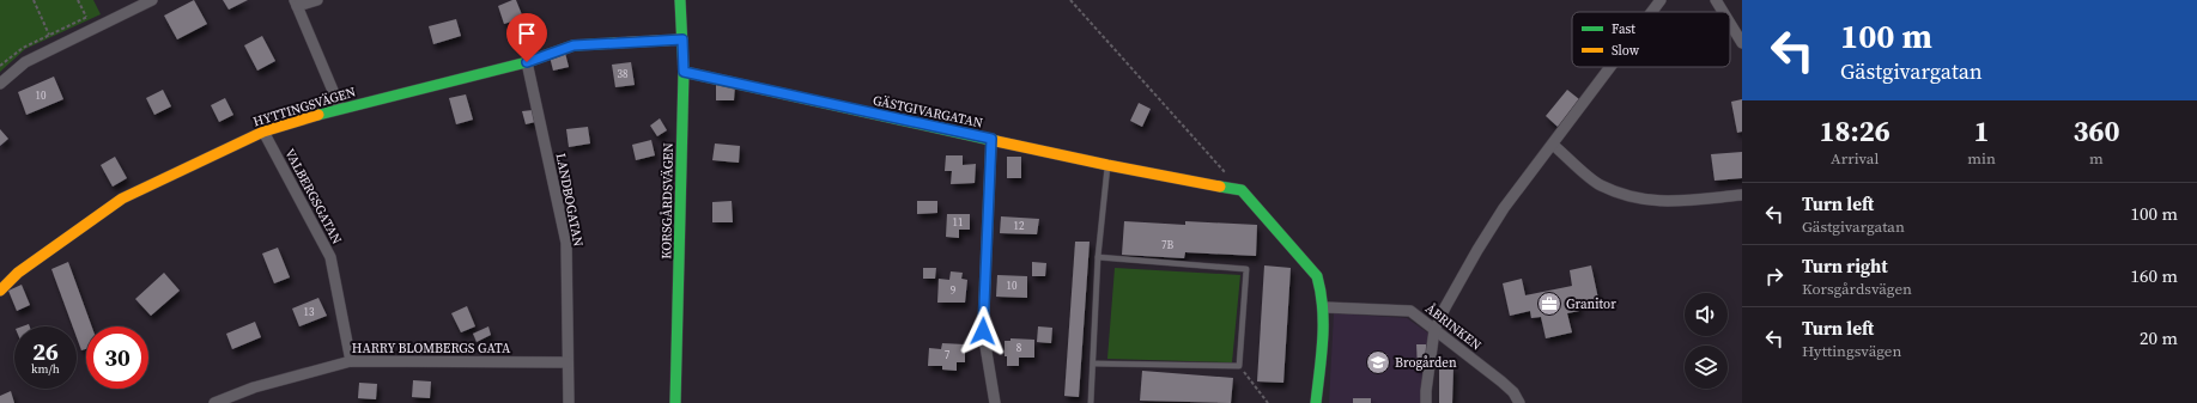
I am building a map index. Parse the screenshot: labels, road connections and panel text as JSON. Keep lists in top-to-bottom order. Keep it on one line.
{"streets":{"street":["HYTTINGSVÄGEN","GÄSTGIVARGATAN","VALBERGSGATAN","LANDBOGATAN","KORSGÅRDSVÄGEN","ÅBRINKEN","HARRY BLOMBERGS GATA"]},"crossings":[["HYTTINGSVÄGEN","VALBERGSGATAN"],["HYTTINGSVÄGEN","LANDBOGATAN"],["HYTTINGSVÄGEN","KORSGÅRDSVÄGEN"],["GÄSTGIVARGATAN","KORSGÅRDSVÄGEN"],["VALBERGSGATAN","HARRY BLOMBERGS GATA"],["LANDBOGATAN","HARRY BLOMBERGS GATA"]],"places":{"office":["Granitor"],"school or university":["Brogården"]},"house_numbers":["38","10","11","12","7B","10","9","13","8","7"],"legend":["Fast","Slow"],"page":{"turn":["100 m","Gästgivargatan"],"eta":["18:26","Arrival","1","min","360","m"],"list":[{"name":"Turn left","note":"Gästgivargatan","value":"100 m"},{"name":"Turn right","note":"Korsgårdsvägen","value":"160 m"},{"name":"Turn left","note":"Hyttingsvägen","value":"20 m"}],"speed":"26 km/h","limit":"30"}}
